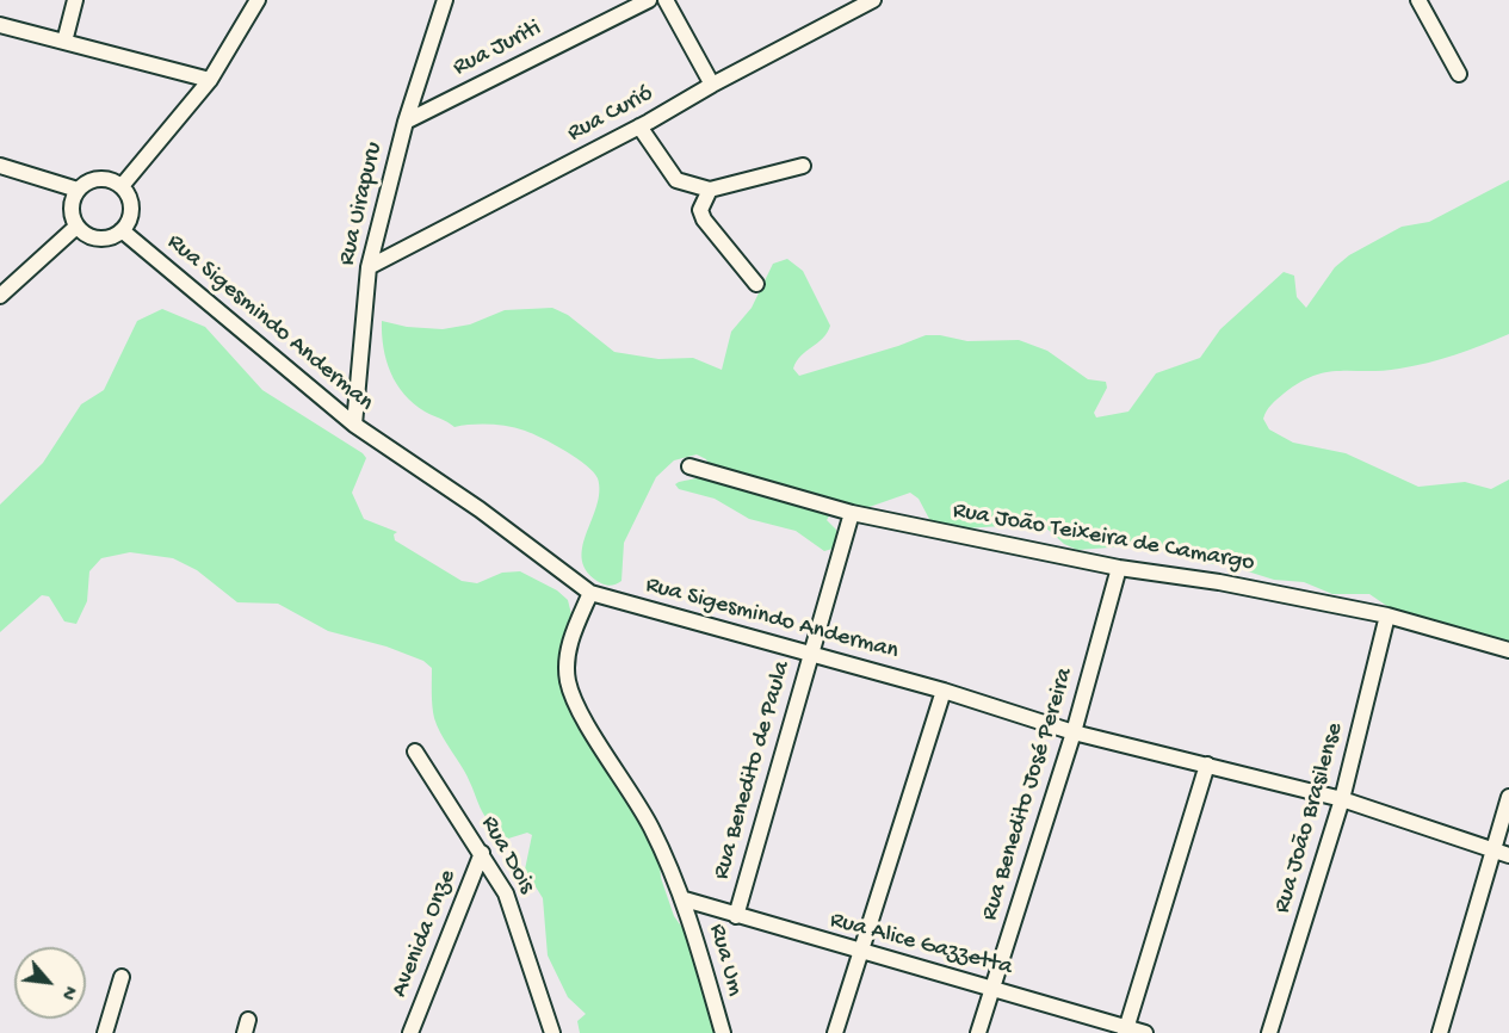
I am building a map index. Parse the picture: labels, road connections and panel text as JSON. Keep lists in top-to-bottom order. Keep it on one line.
{"streets":{"street":["Rua Juriti","Rua Curió","Rua Uirapuru","Rua Sigesmindo Anderman","Rua João Teixeira de Camargo","Rua Benedito de Paula","Rua Benedito José Pereira","Rua João Brasilense","Rua Dois","Avenida Onze","Rua Alice Gazzetta","Rua Um"]},"crossings":[["Rua Juriti","Rua Uirapuru"],["Rua Curió","Rua Uirapuru"],["Rua Uirapuru","Rua Sigesmindo Anderman"],["Rua Sigesmindo Anderman","Rua Benedito de Paula"],["Rua Sigesmindo Anderman","Rua Benedito José Pereira"],["Rua Sigesmindo Anderman","Rua João Brasilense"],["Rua Sigesmindo Anderman","Rua Um"],["Rua João Teixeira de Camargo","Rua Benedito de Paula"],["Rua João Teixeira de Camargo","Rua Benedito José Pereira"],["Rua João Teixeira de Camargo","Rua João Brasilense"],["Rua Benedito de Paula","Rua Alice Gazzetta"],["Rua Benedito José Pereira","Rua Alice Gazzetta"],["Rua Dois","Avenida Onze"],["Rua Alice Gazzetta","Rua Um"]],"north":"bottom right"}
